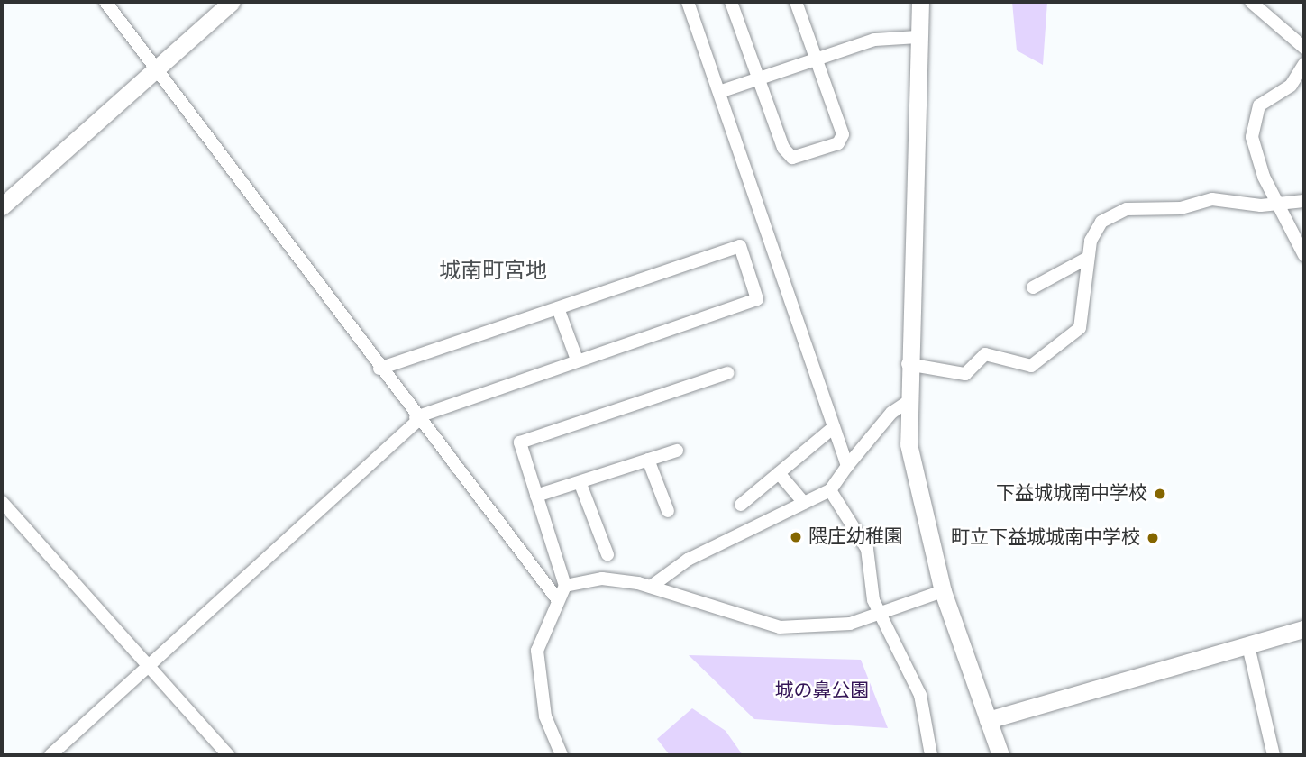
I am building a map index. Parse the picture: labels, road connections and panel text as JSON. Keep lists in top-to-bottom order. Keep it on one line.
{"districts":["城南町宮地"],"parks":["城の鼻公園"],"places":["下益城城南中学校","隈庄幼稚園","町立下益城城南中学校"]}
